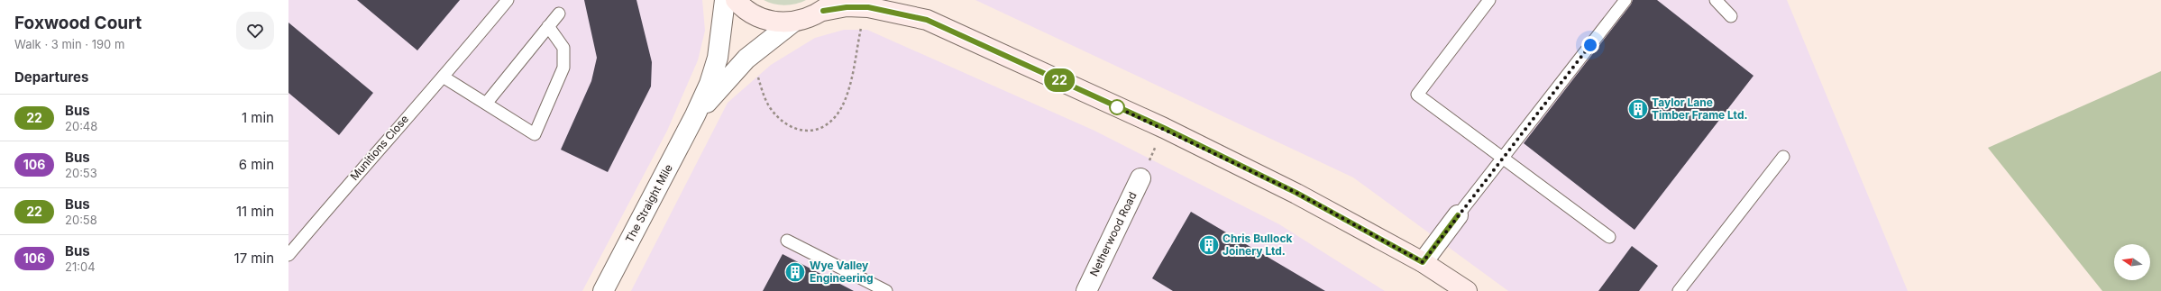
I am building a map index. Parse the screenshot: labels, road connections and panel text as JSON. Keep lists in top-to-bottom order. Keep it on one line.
{"streets":{"street":["The Straight Mile","Netherwood Road"],"lane":["Munitions Close"]},"places":{"building":["Taylor Lane Timber Frame Ltd.","Chris Bullock Joinery Ltd.","Wye Valley Engineering"]},"lines":["bus line 22"],"north":"left","page":{"heading":[["Foxwood Court","Walk · 3 min · 190 m"],"Departures"],"on_map":"22","list":[{"mark":"22","name":"Bus","note":"20:48","value":"1 min"},{"mark":"106","name":"Bus","note":"20:53","value":"6 min"},{"mark":"22","name":"Bus","note":"20:58","value":"11 min"},{"mark":"106","name":"Bus","note":"21:04","value":"17 min"}]}}
